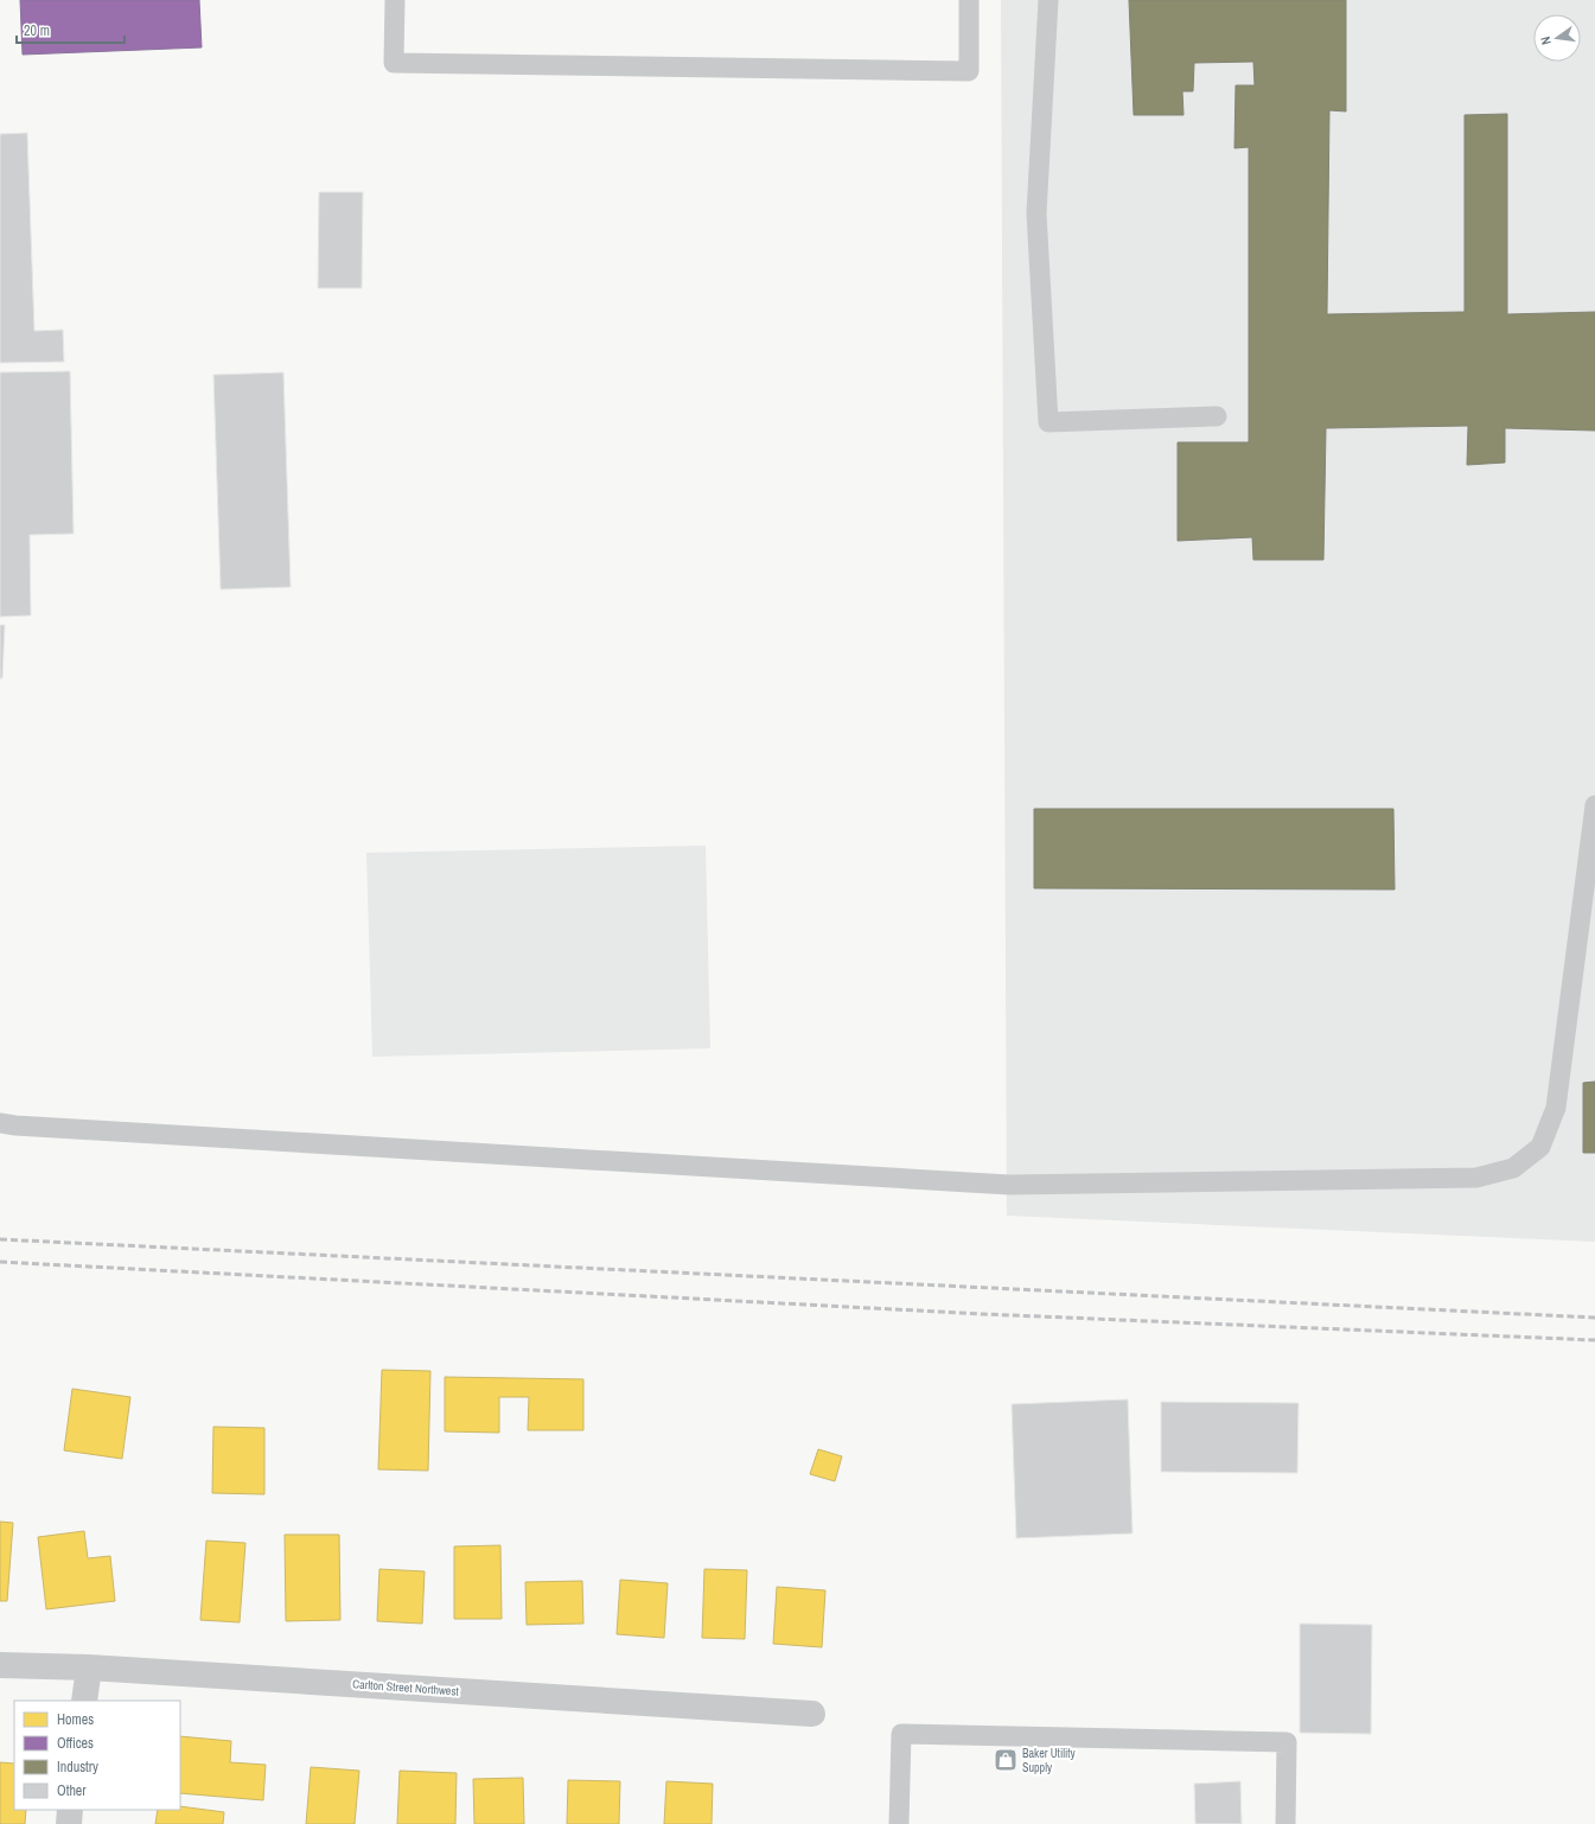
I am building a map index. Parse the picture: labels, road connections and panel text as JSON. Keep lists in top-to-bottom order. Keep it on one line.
{"streets":{"street":["Carlton Street Northwest"]},"places":{"shop":["Baker Utility Supply"]},"legend":["Homes","Offices","Industry","Other"],"scale_bar":"20 m","north":"left"}
